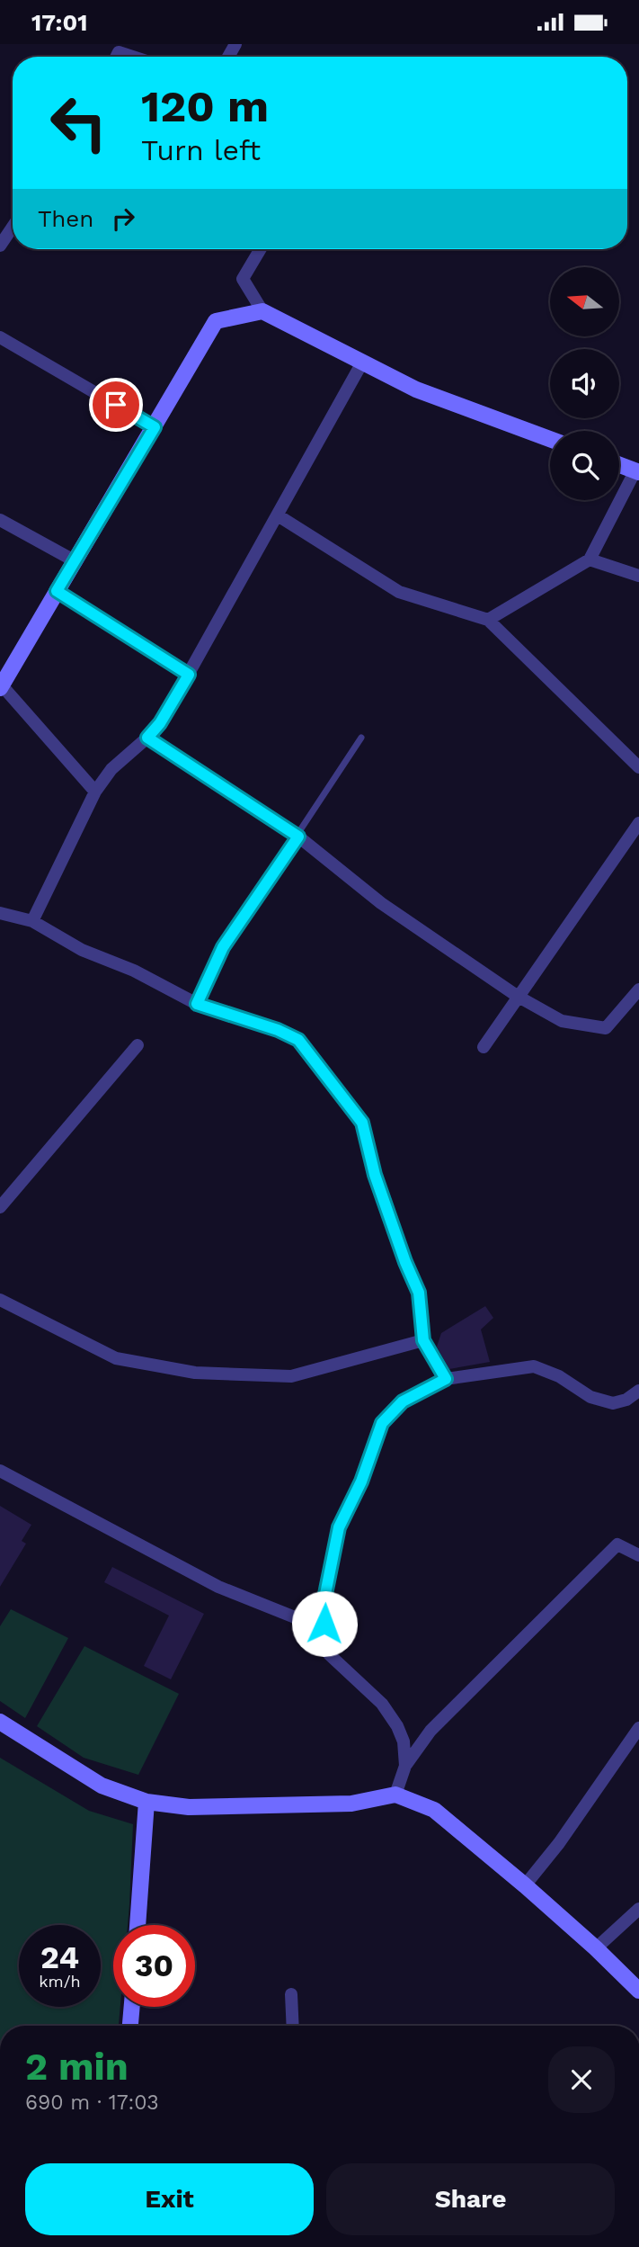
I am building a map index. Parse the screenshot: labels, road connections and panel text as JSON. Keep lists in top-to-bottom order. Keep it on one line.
{"north":"left","page":{"status":"17:01","turn":["120 m","Turn left"],"then":"Then","speed":"24 km/h","limit":"30","heading":["2 min","690 m · 17:03"],"buttons":["Exit","Share"]}}
